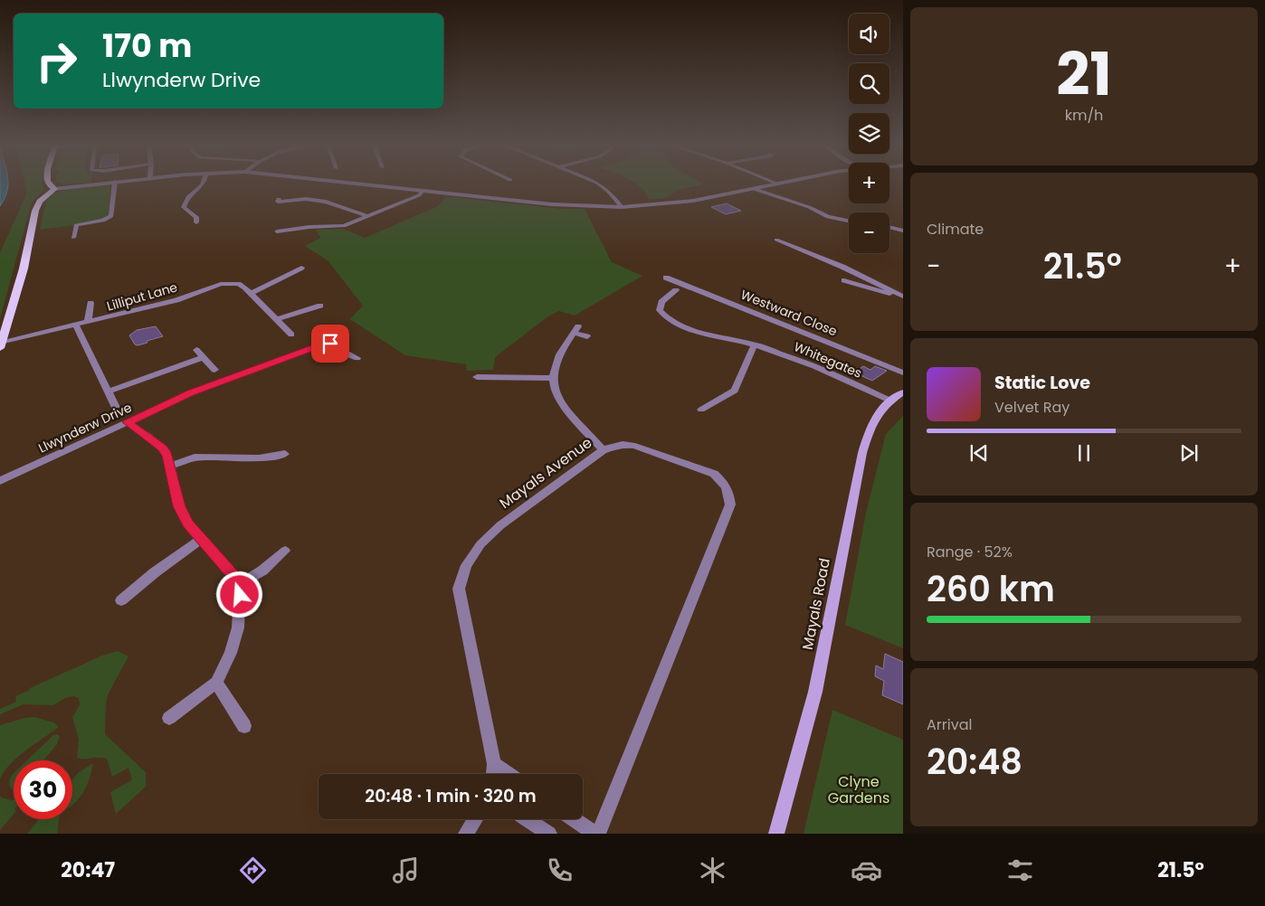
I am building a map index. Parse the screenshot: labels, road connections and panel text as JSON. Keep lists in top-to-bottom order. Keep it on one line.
{"streets":{"main road":["Mayals Road"],"street":["Lilliput Lane","Westward Close","Whitegates","Llwynderw Drive","Mayals Avenue"]},"crossings":[["Whitegates","Mayals Road"]],"parks":["Clyne Gardens"],"page":{"tile":[["21","km/h"],"Climate",["Range · 52%","260 km"],["Arrival","20:48"]],"map_buttons":["+","−"],"turn":["170 m","Llwynderw Drive"],"heat":["−","21.5°","+"],"song":["Static Love","Velvet Ray"],"limit":"30","trip":"20:48 · 1 min · 320 m","tabs":["20:47","21.5°"]}}
